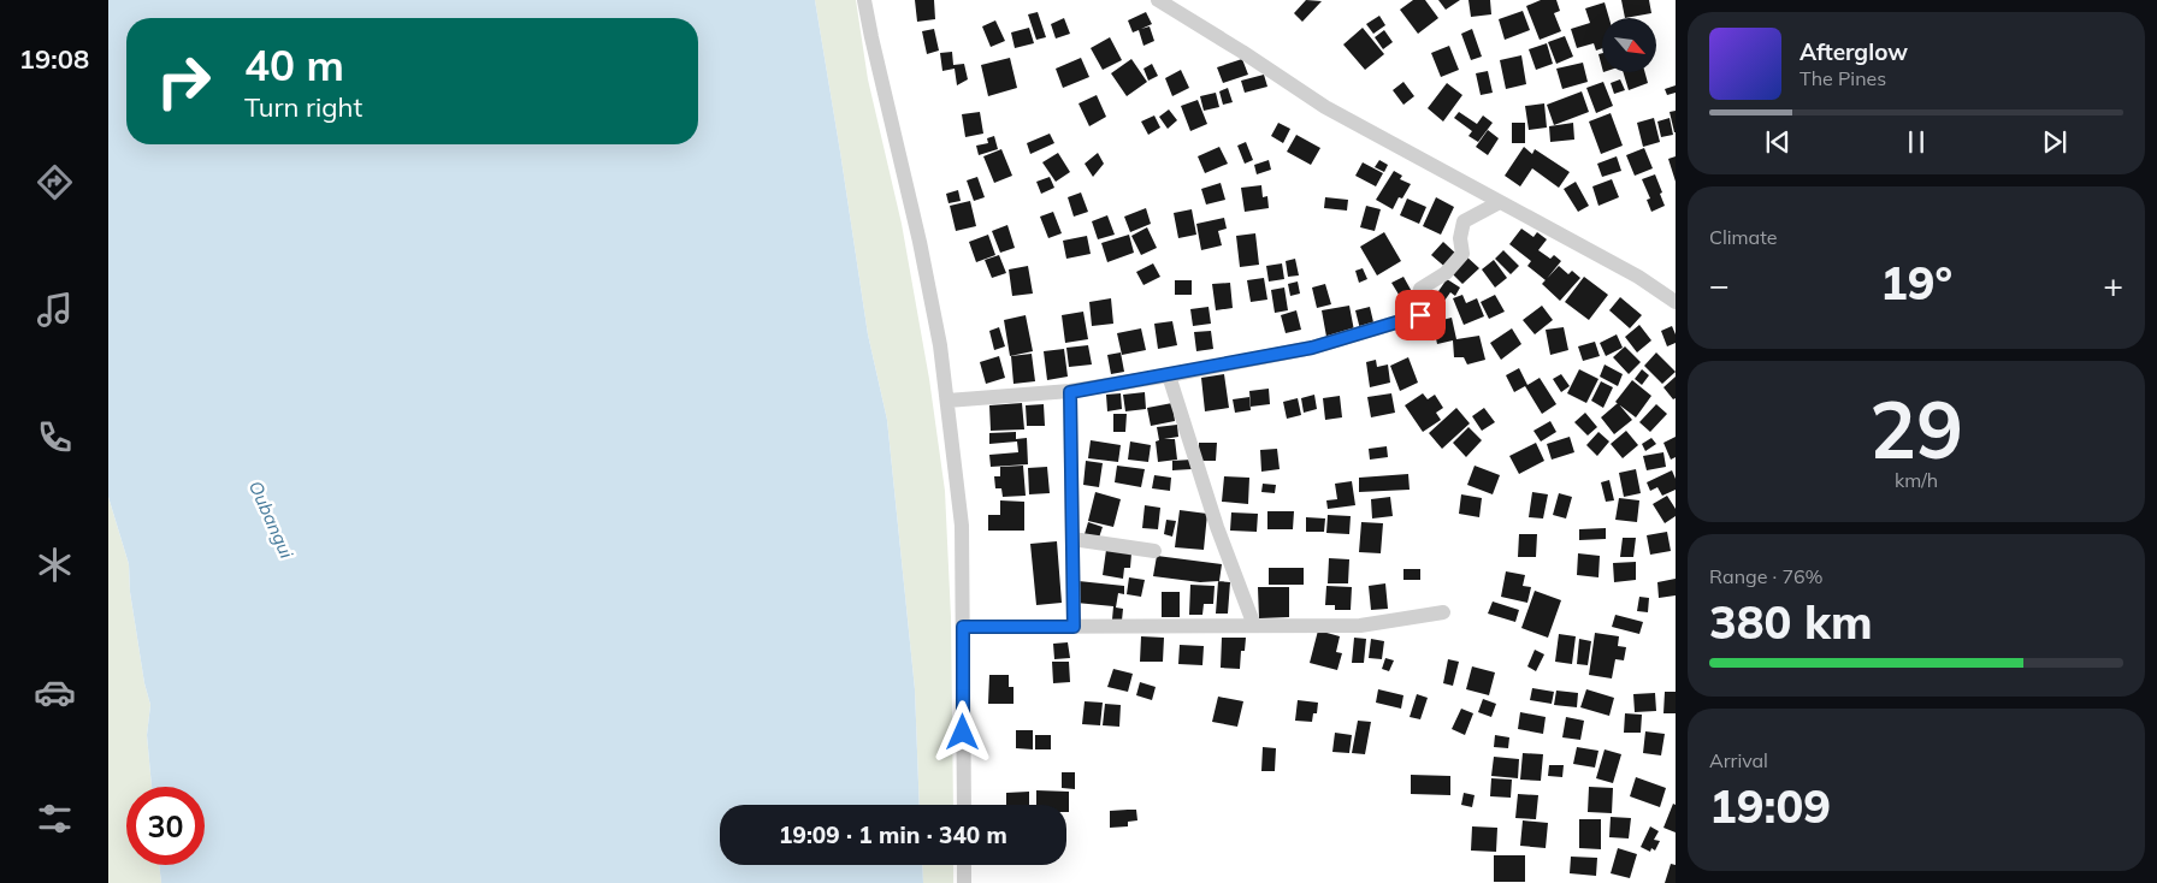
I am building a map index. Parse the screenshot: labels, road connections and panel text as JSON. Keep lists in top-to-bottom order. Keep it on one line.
{"water":["Oubangui"],"north":"bottom right","page":{"tabs":"19:08","turn":["40 m","Turn right"],"song":["Afterglow","The Pines"],"tile":["Climate",["29","km/h"],["Range · 76%","380 km"],["Arrival","19:09"]],"heat":["−","19°","+"],"limit":"30","trip":"19:09 · 1 min · 340 m"}}
